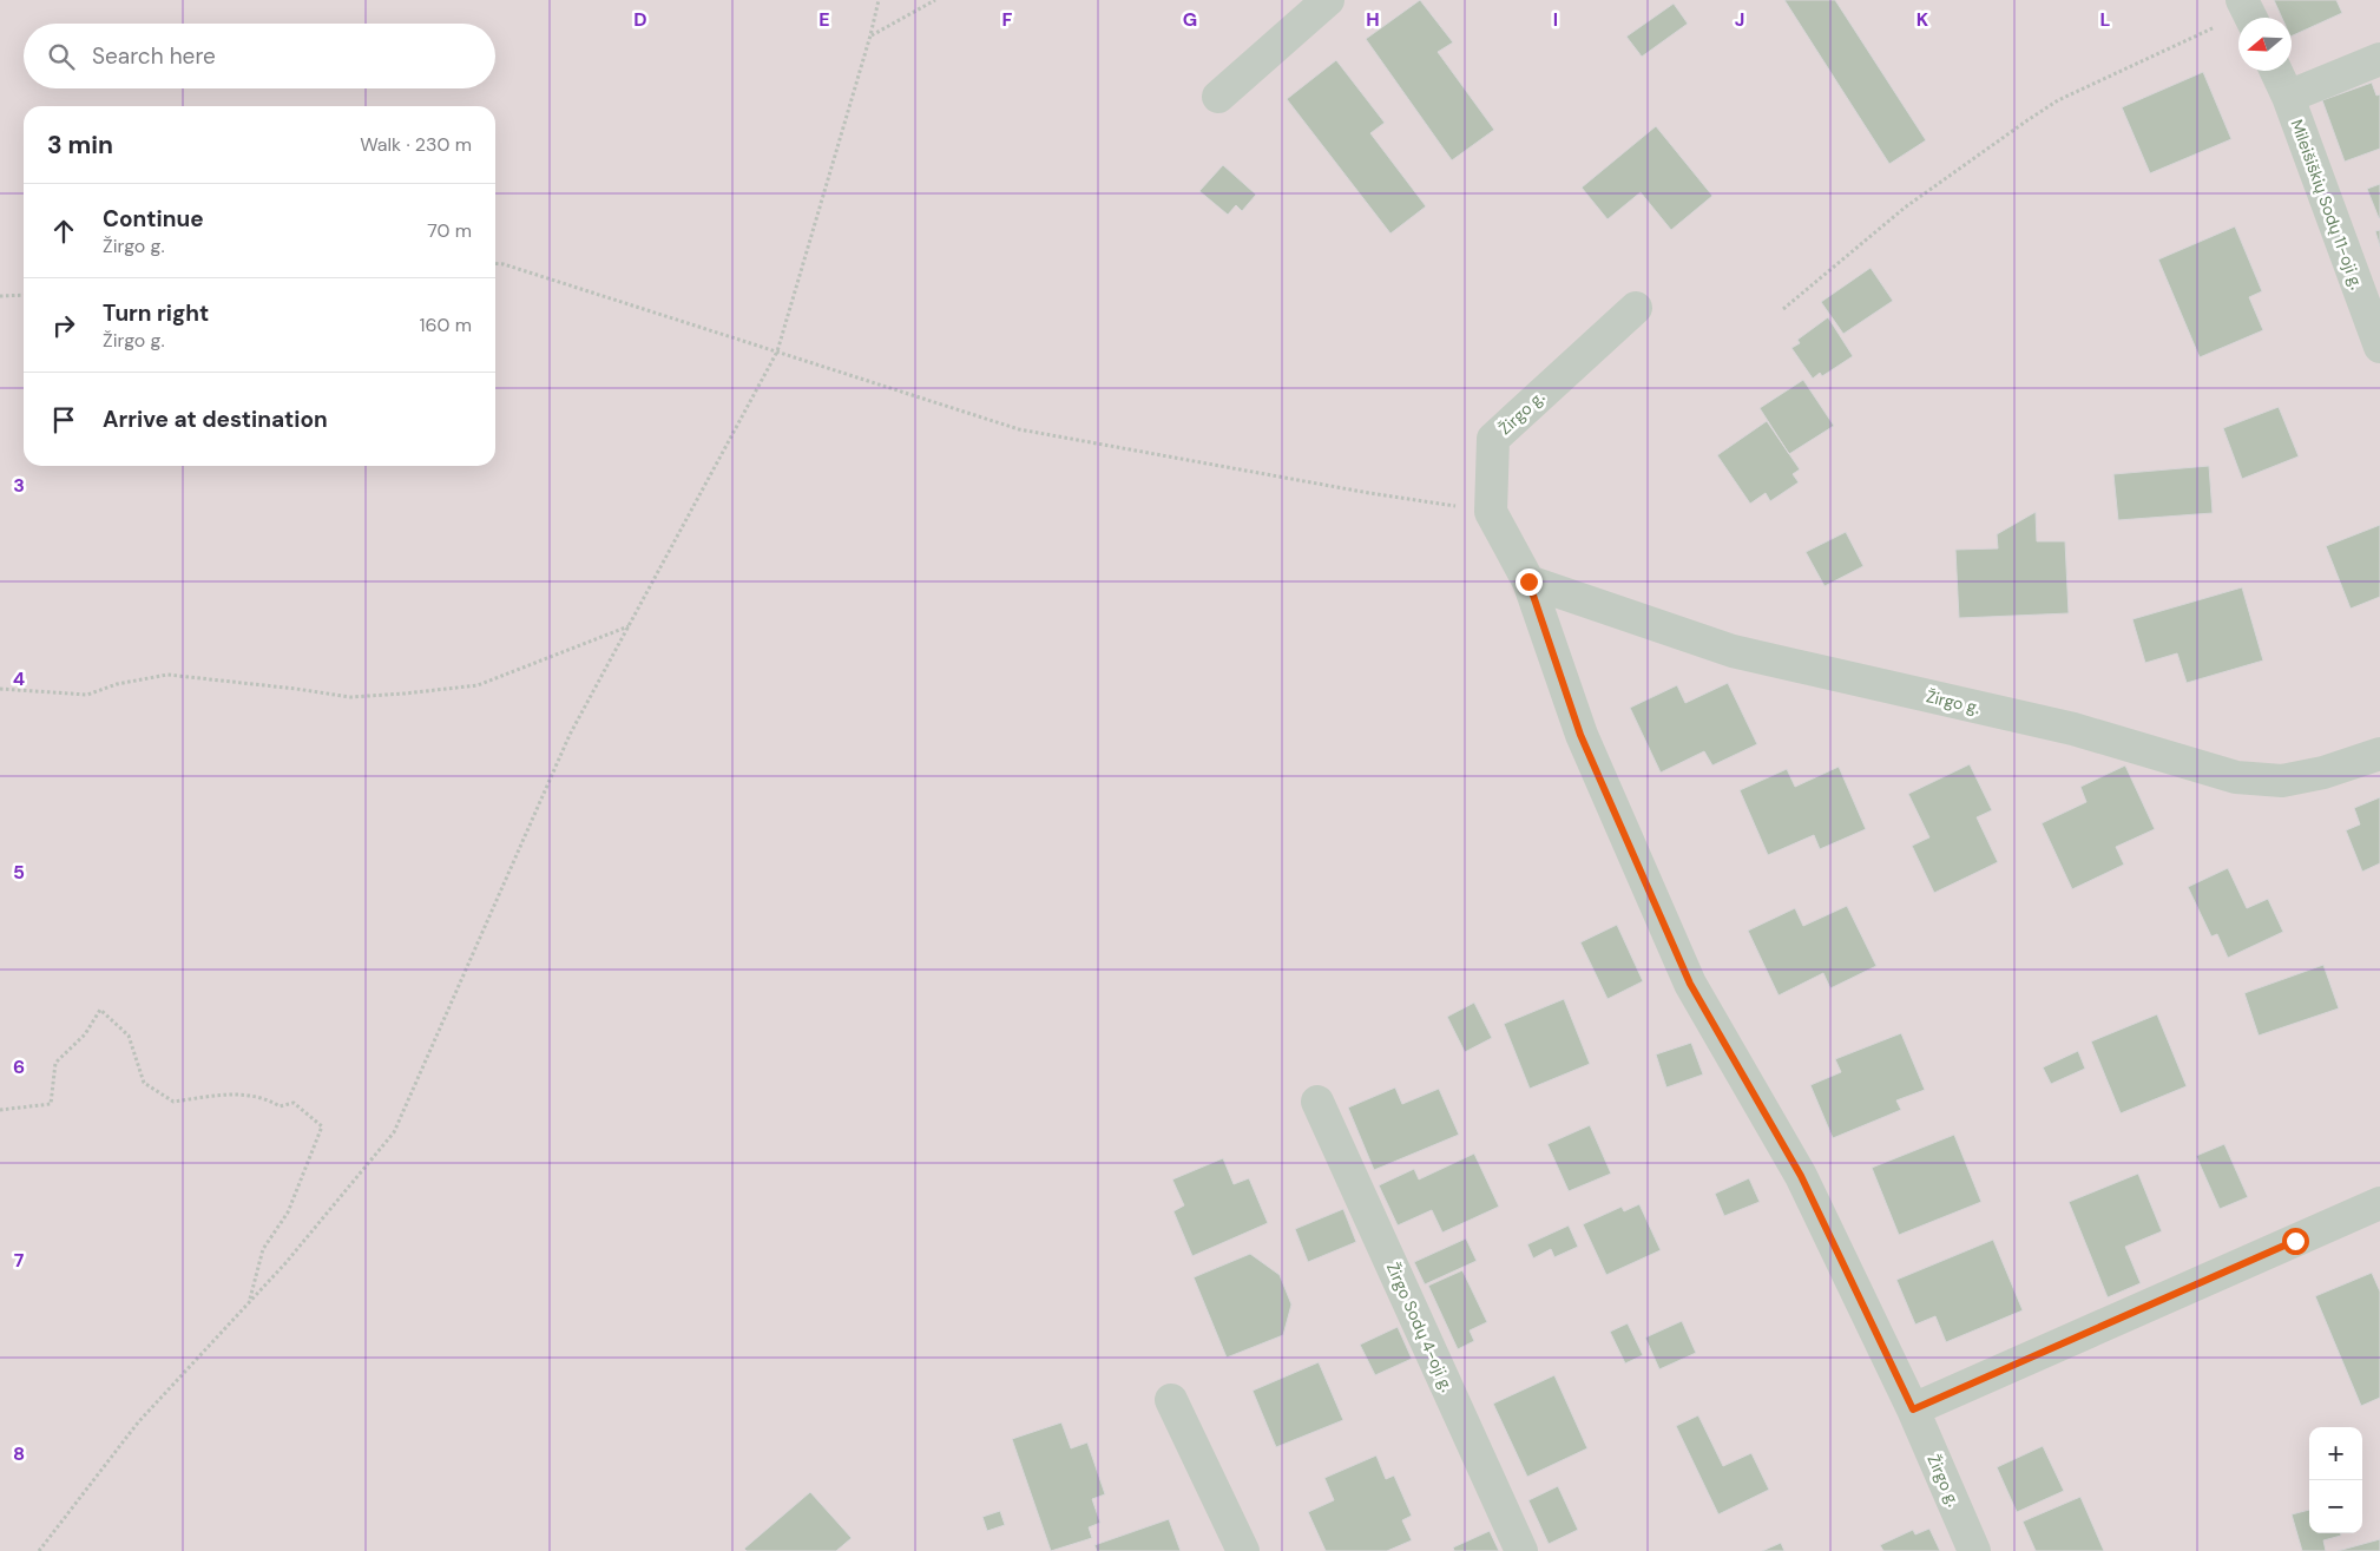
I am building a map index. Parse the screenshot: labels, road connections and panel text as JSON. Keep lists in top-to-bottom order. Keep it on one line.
{"streets":{"street":["Mileišiškių Sodų 11-oji g.","Žirgo g.","Žirgo Sodų 4-oji g."]},"north":"left","page":{"search":"Search here","heading":["3 min","Walk · 230 m"],"list":[["Continue","Žirgo g.","70 m"],["Turn right","Žirgo g.","160 m"],"Arrive at destination"],"map_buttons":["+","−"]},"grid":{"columns":["D","E","F","G","H","I","J","K","L"],"rows":["3","4","5","6","7","8"]}}
